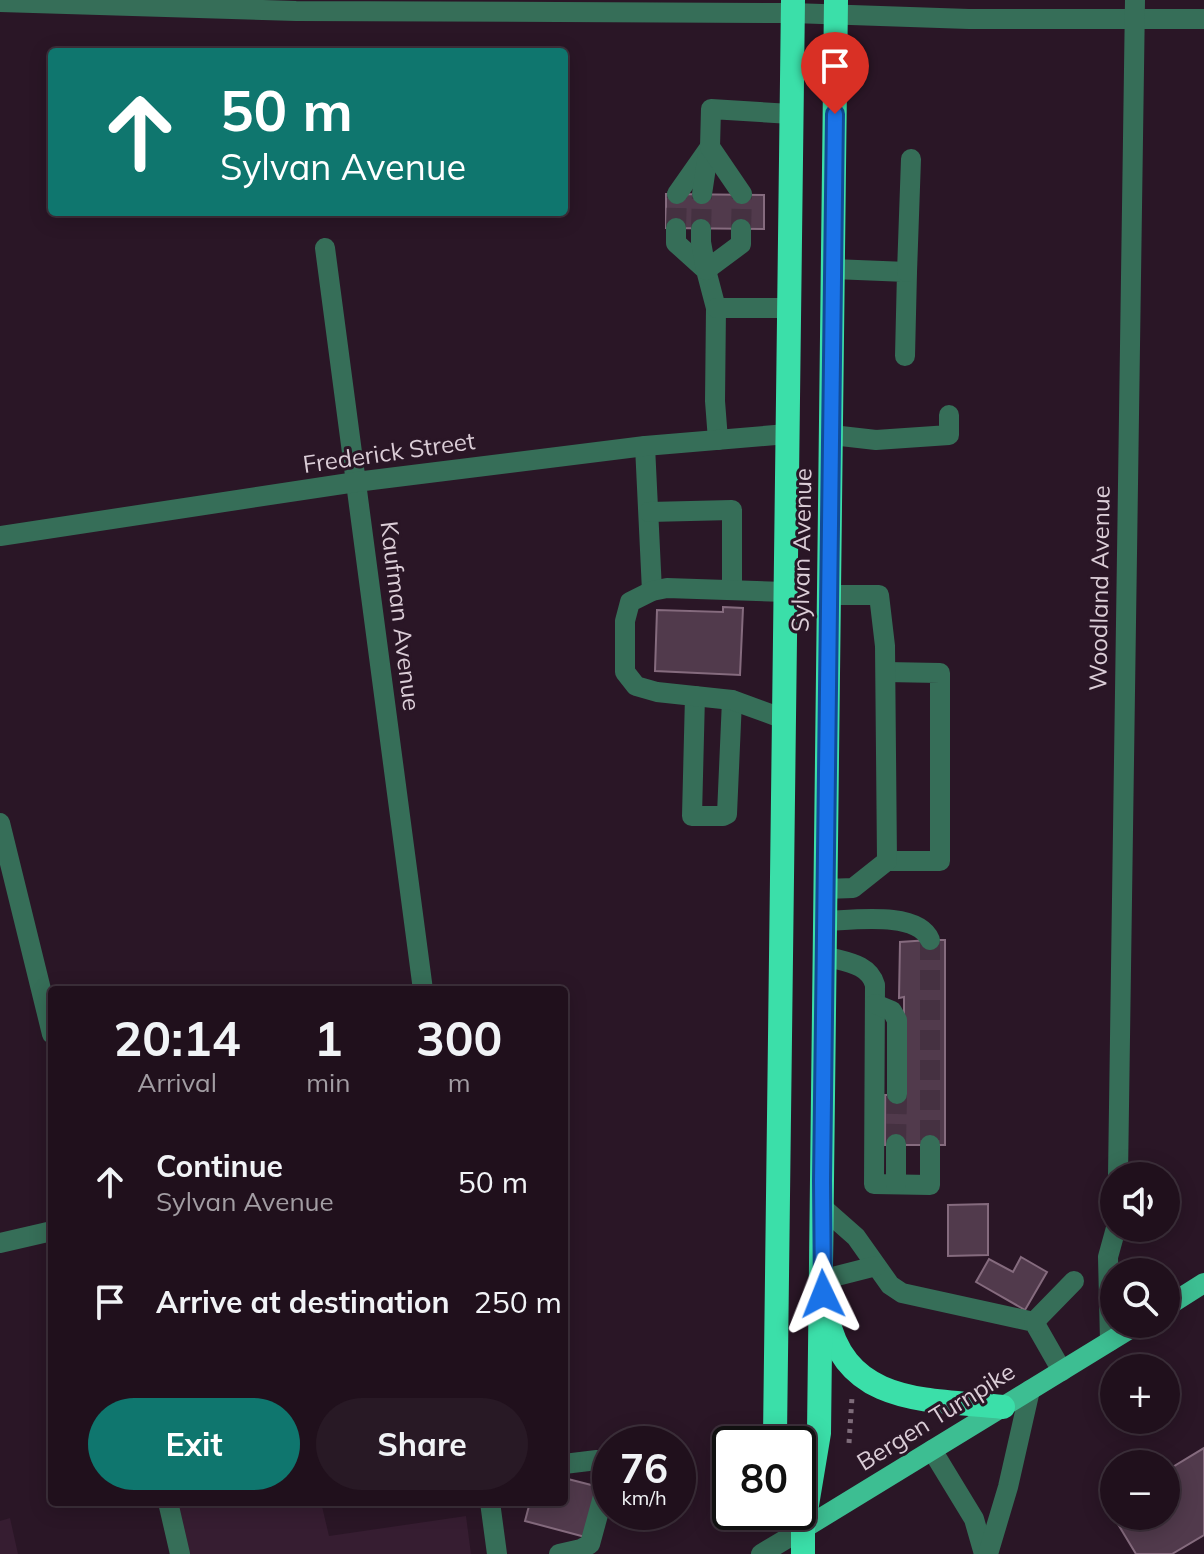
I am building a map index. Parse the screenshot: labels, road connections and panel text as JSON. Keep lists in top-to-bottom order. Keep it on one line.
{"streets":{"highway":["Sylvan Avenue"],"main road":["Bergen Turnpike"],"street":["Frederick Street","Woodland Avenue","Kaufman Avenue"]},"crossings":[["Frederick Street","Sylvan Avenue"],["Frederick Street","Kaufman Avenue"]],"page":{"turn":["50 m","Sylvan Avenue"],"eta":["20:14","Arrival","1","min","300","m"],"list":[{"name":"Continue","note":"Sylvan Avenue","value":"50 m"},{"name":"Arrive at destination","value":"250 m"}],"map_buttons":["+","−"],"buttons":["Exit","Share"],"speed":"76 km/h","limit":"80"}}
